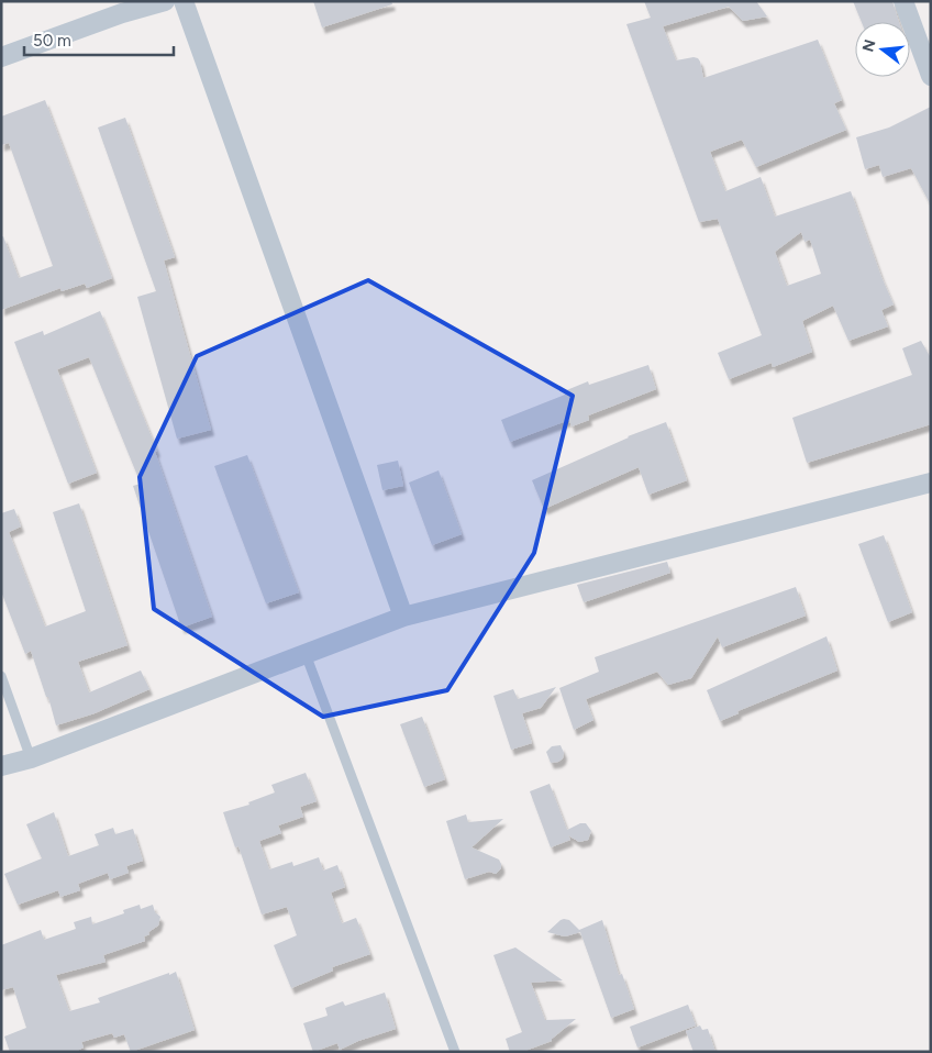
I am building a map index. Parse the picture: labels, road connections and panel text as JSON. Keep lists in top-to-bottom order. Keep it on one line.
{"scale_bar":"50 m","north":"left"}
